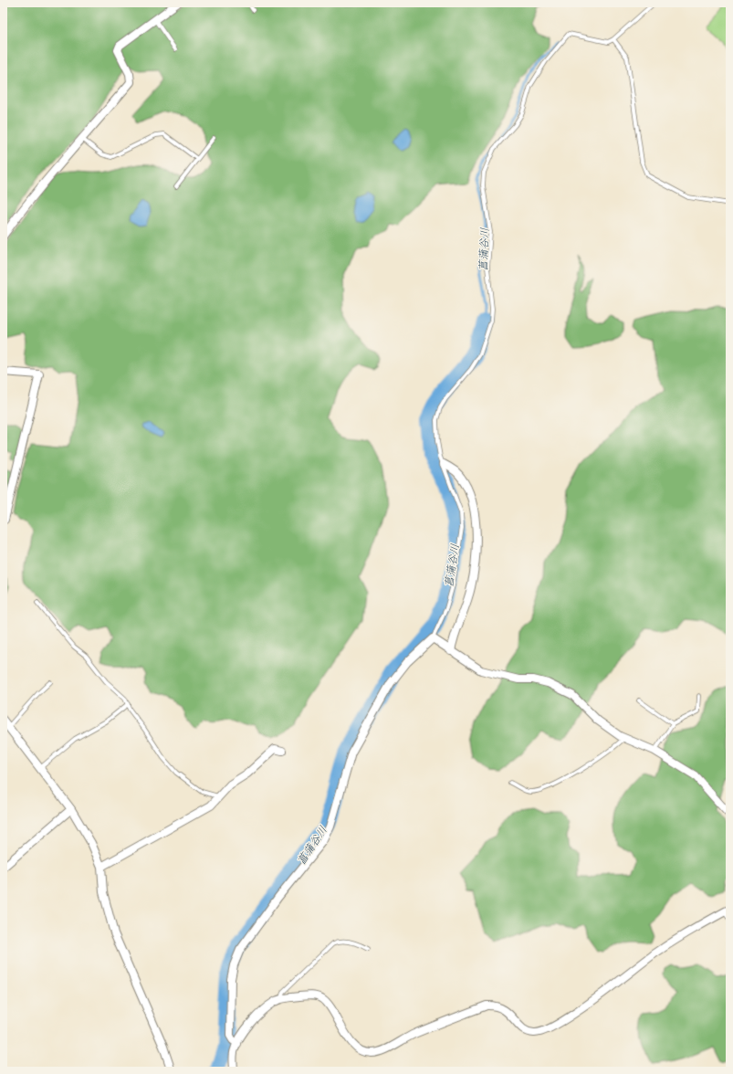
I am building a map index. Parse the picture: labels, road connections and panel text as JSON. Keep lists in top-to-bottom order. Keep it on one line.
{"water":["菖蒲谷川"]}
